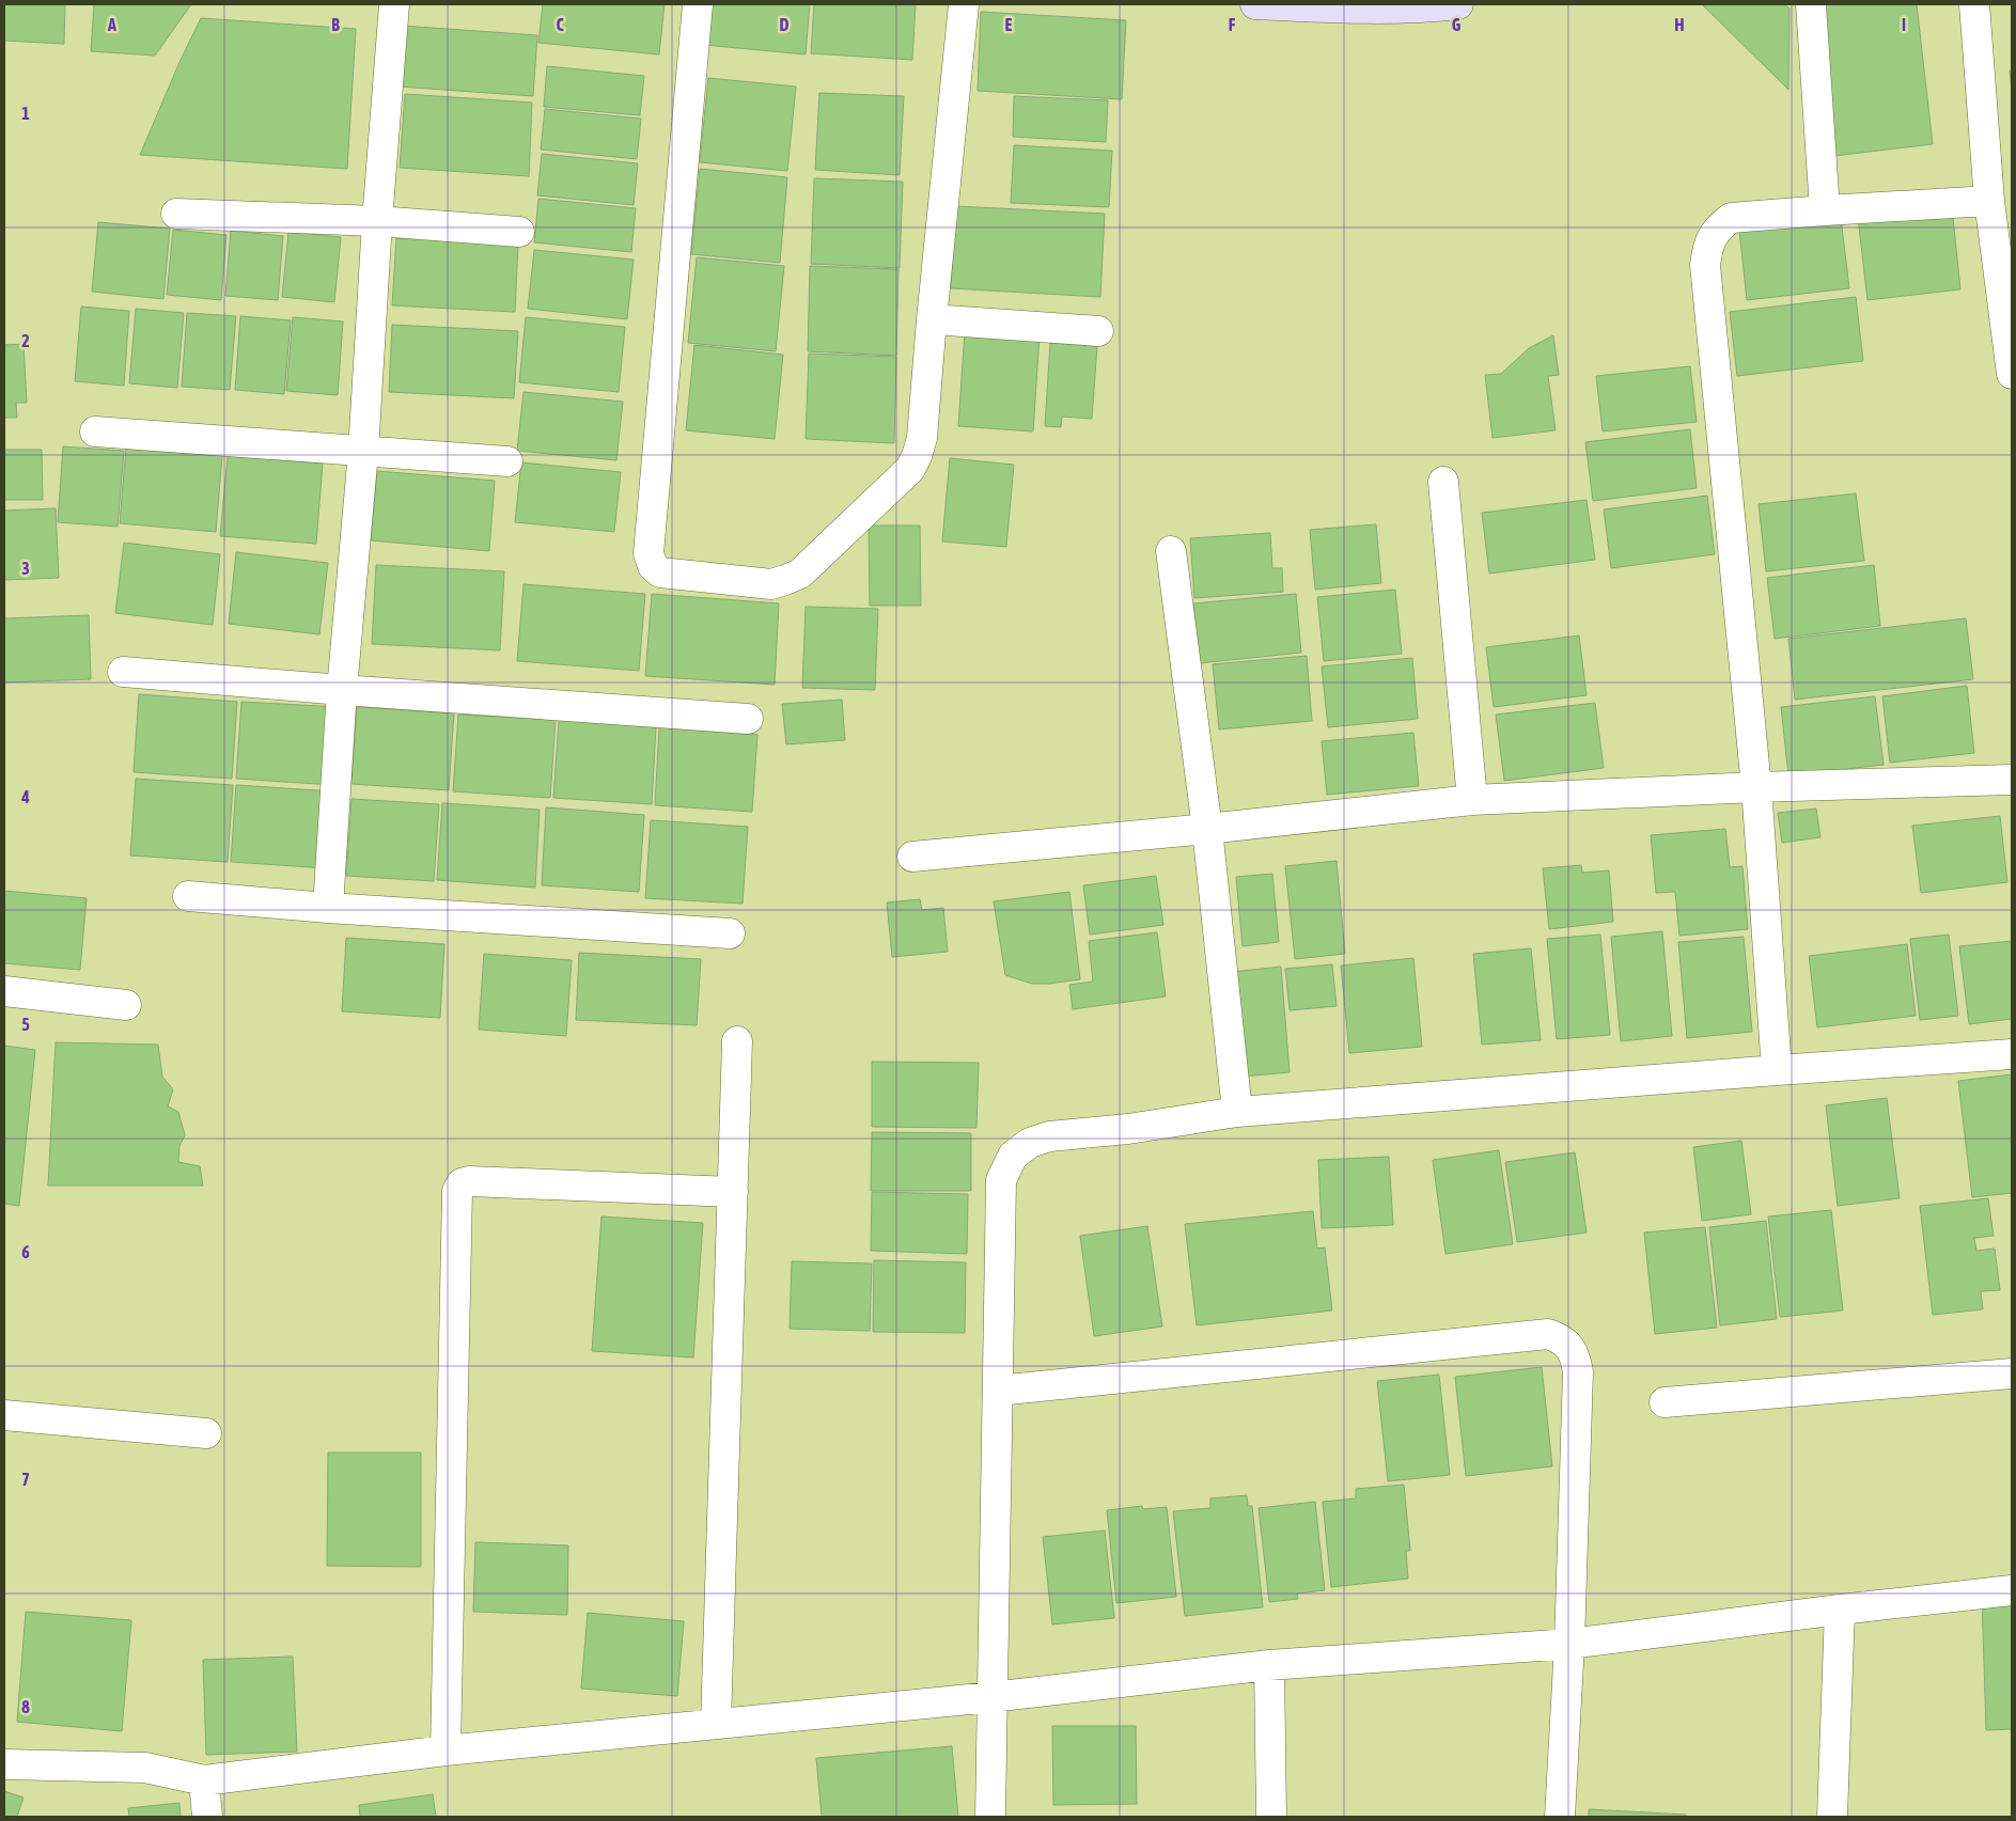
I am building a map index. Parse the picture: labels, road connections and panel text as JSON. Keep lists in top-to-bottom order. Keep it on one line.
{"grid":{"columns":["A","B","C","D","E","F","G","H","I"],"rows":["1","2","3","4","5","6","7","8"]}}
